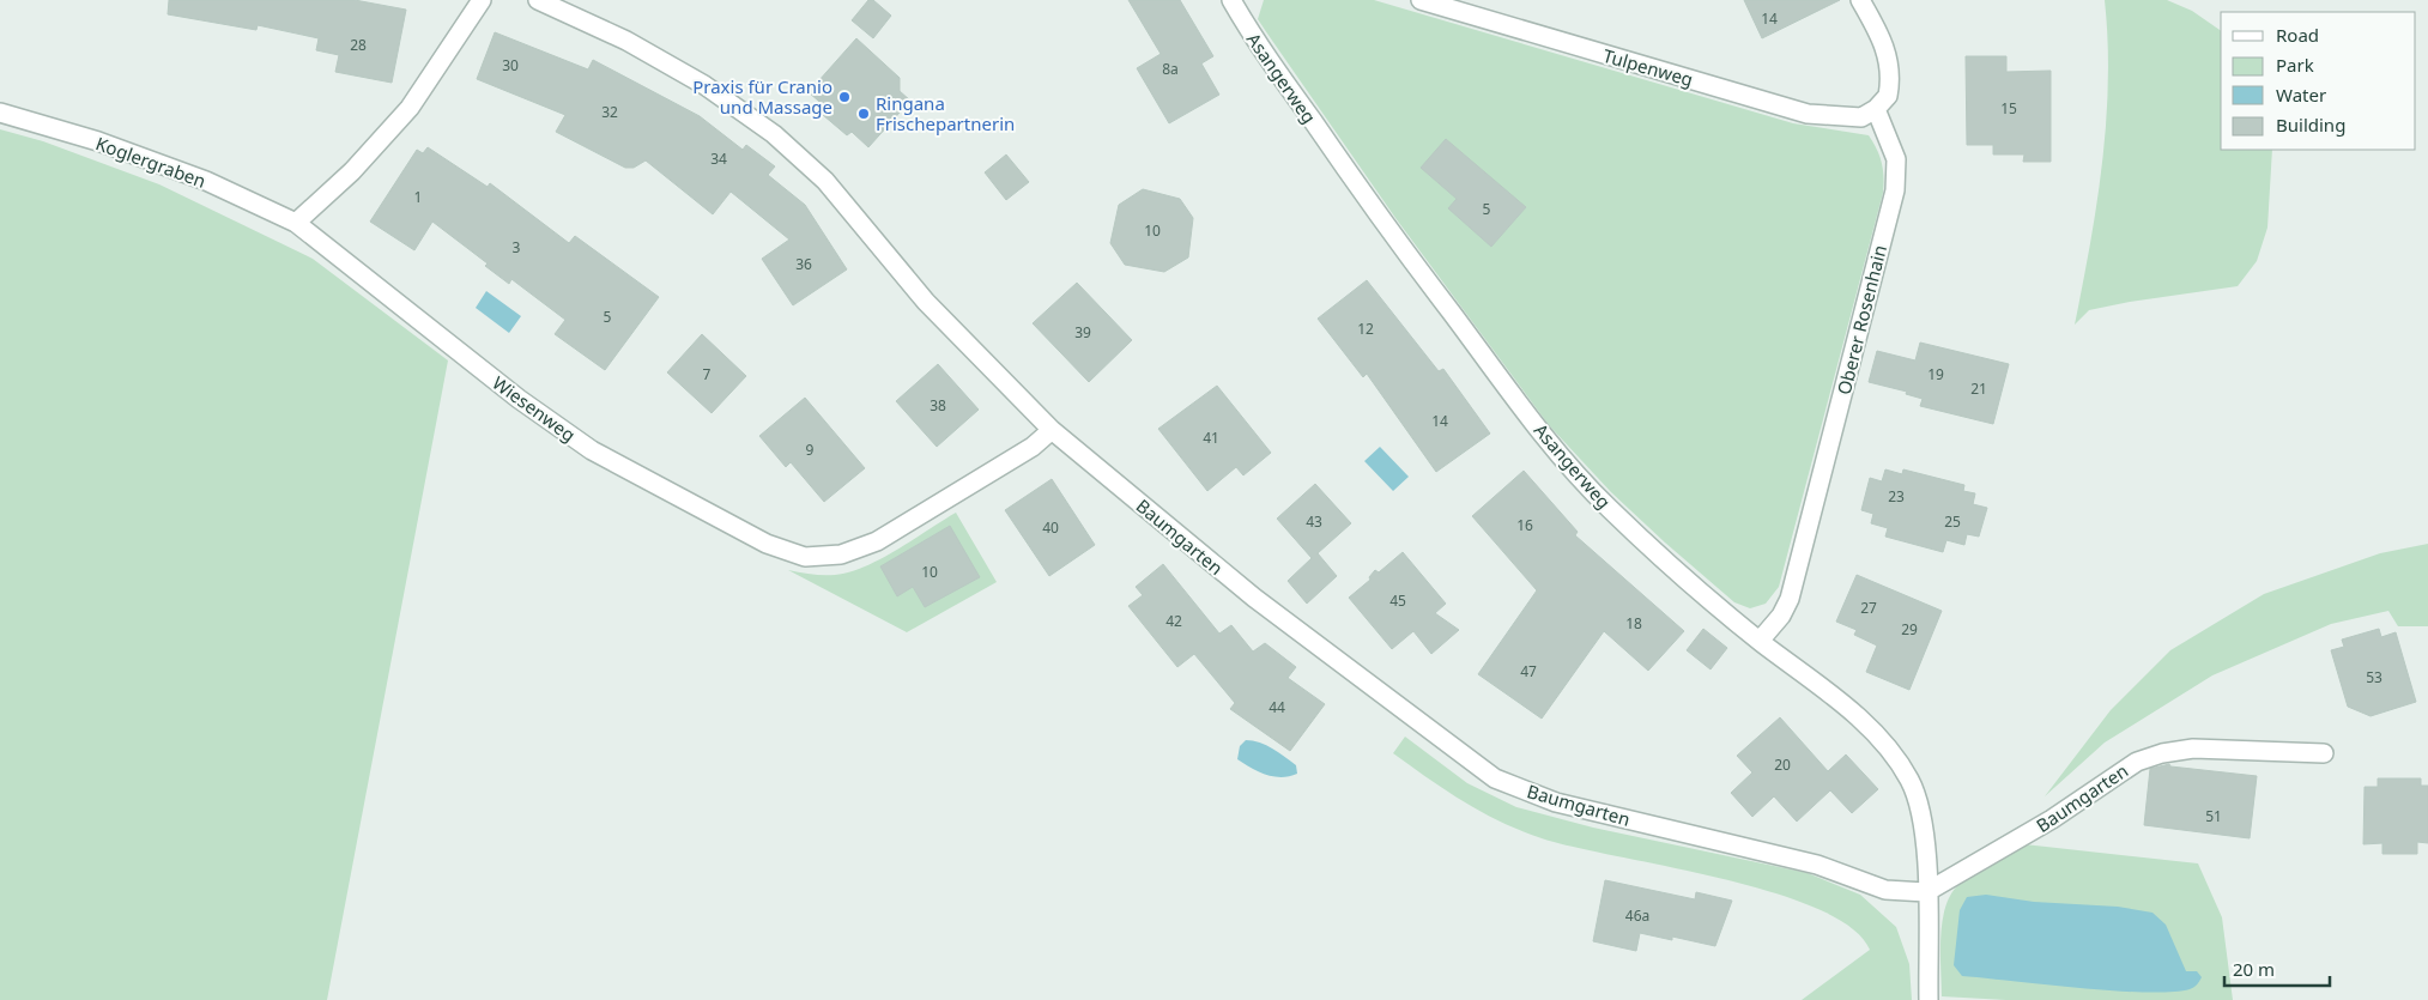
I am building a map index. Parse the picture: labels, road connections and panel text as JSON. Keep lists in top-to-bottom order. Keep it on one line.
{"streets":{"street":["Tulpenweg","Asangerweg","Koglergraben","Oberer Rosenhain","Wiesenweg","Baumgarten"]},"crossings":[["Tulpenweg","Oberer Rosenhain"],["Asangerweg","Oberer Rosenhain"],["Asangerweg","Baumgarten"],["Koglergraben","Wiesenweg"],["Wiesenweg","Baumgarten"]],"places":["Praxis für Cranio und Massage","Ringana Frischepartnerin"],"house_numbers":["14","28","30","8a","15","32","34","1","5","10","3","36","5","12","39","7","19","21","38","14","41","9","23","43","25","16","40","10","45","27","42","18","29","47","53","44","20","51","46a"],"legend":["Road","Park","Water","Building"],"scale_bar":"20 m"}
